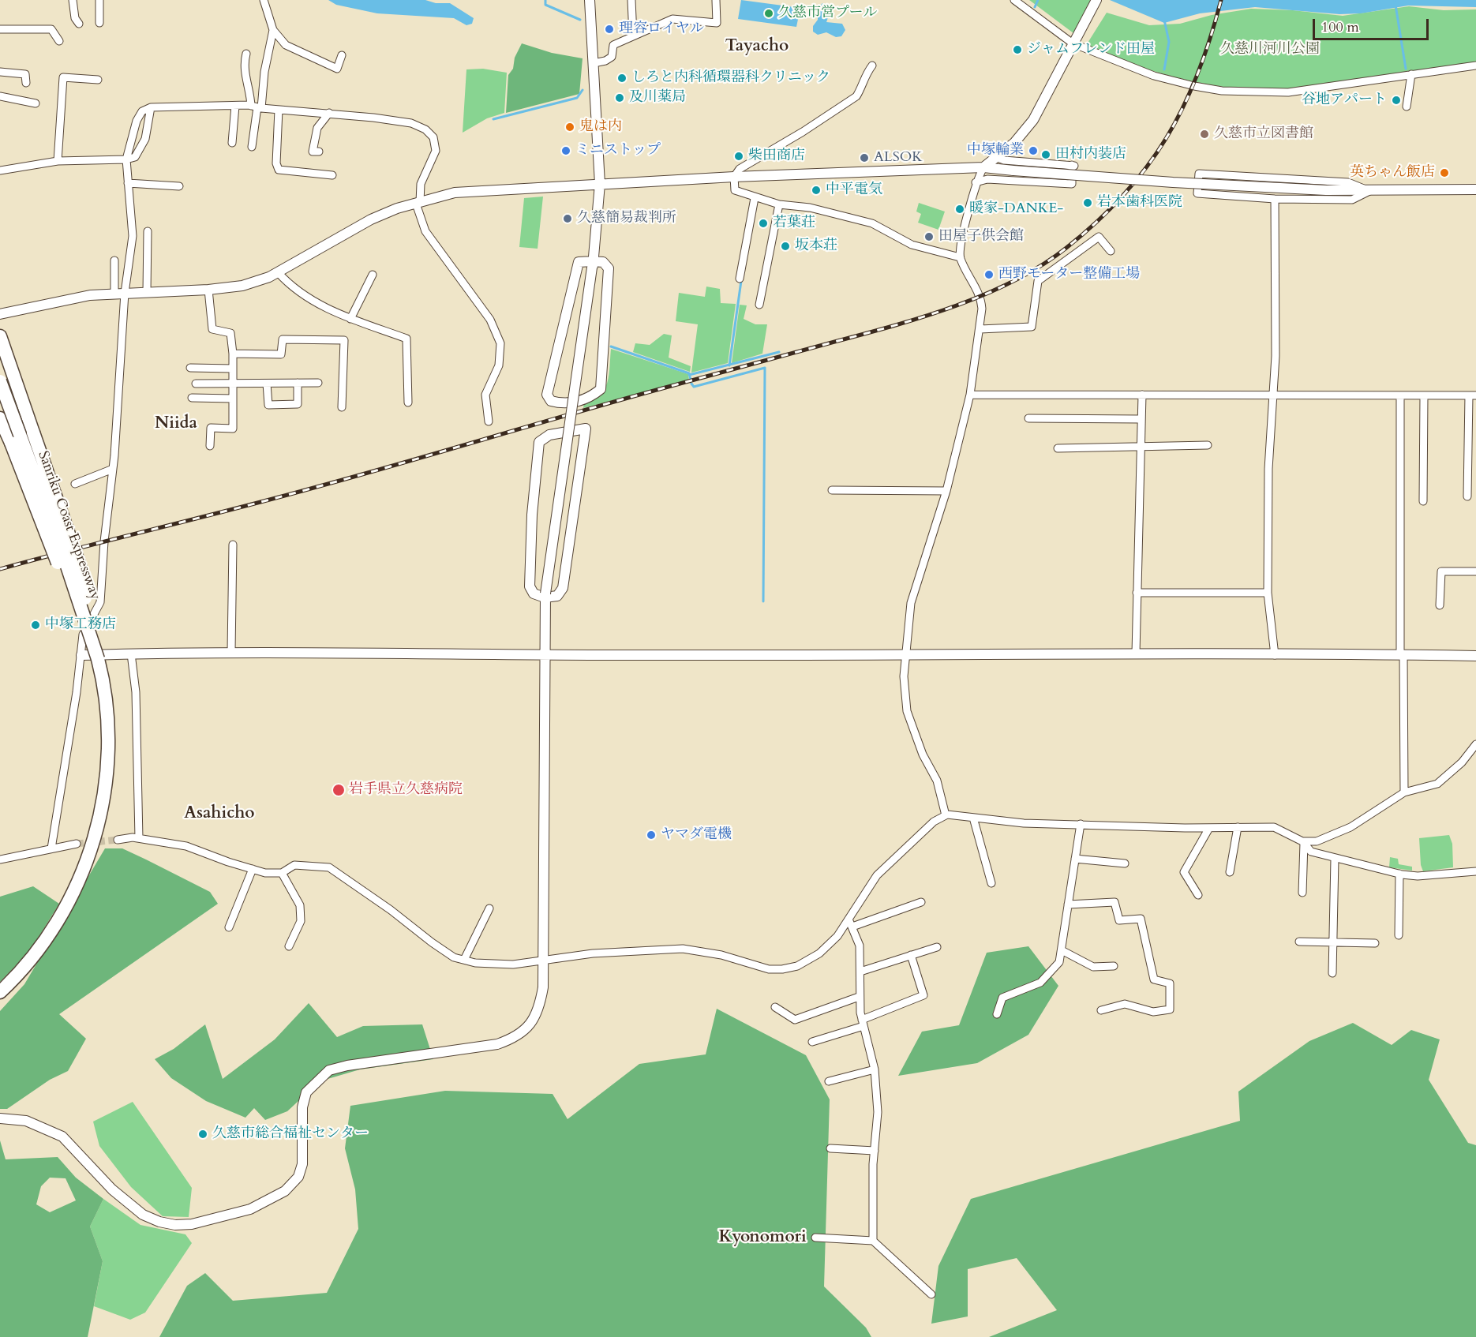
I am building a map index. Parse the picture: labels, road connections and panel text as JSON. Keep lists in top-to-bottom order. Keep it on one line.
{"streets":{"highway":["Sanriku Coast Expressway"]},"districts":["Tayacho","Niida","Asahicho","Kyonomori"],"parks":["久慈川河川公園"],"places":["久慈市営プール","理容ロイヤル","ジャムフレンド田屋","しろと内科循環器科クリニック","及川薬局","谷地アパート","鬼は内","久慈市立図書館","ミニストップ","中塚輪業","田村内装店","柴田商店","ALSOK","英ちゃん飯店","中平電気","岩本歯科医院","暖家-DANKE-","久慈簡易裁判所","若葉荘","田屋子供会館","坂本荘","西野モーター整備工場","中塚工務店","岩手県立久慈病院","ヤマダ電機","久慈市総合福祉センター"],"scale_bar":"100 m"}
